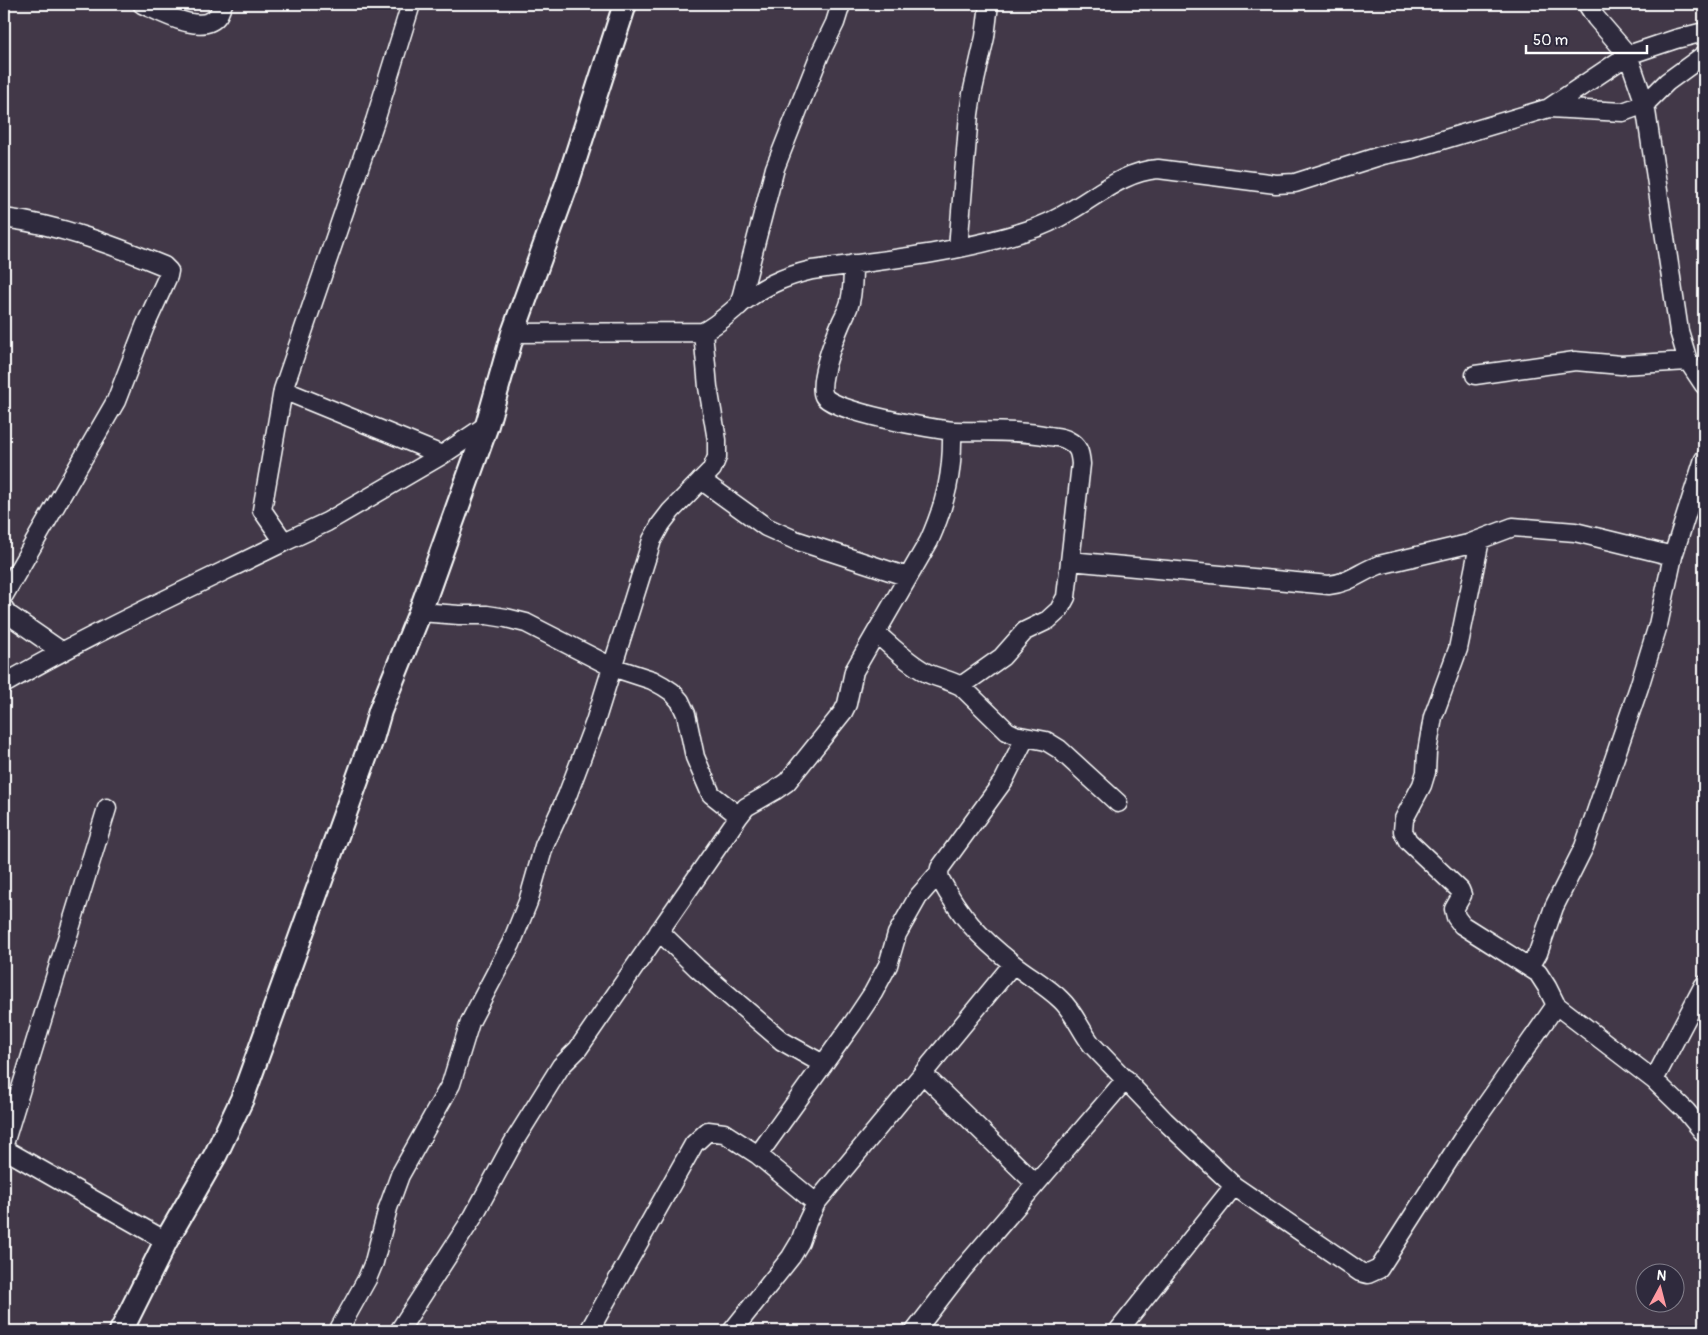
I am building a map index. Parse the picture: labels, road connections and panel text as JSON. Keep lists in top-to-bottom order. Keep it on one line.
{"scale_bar":"50 m","north":"top"}
